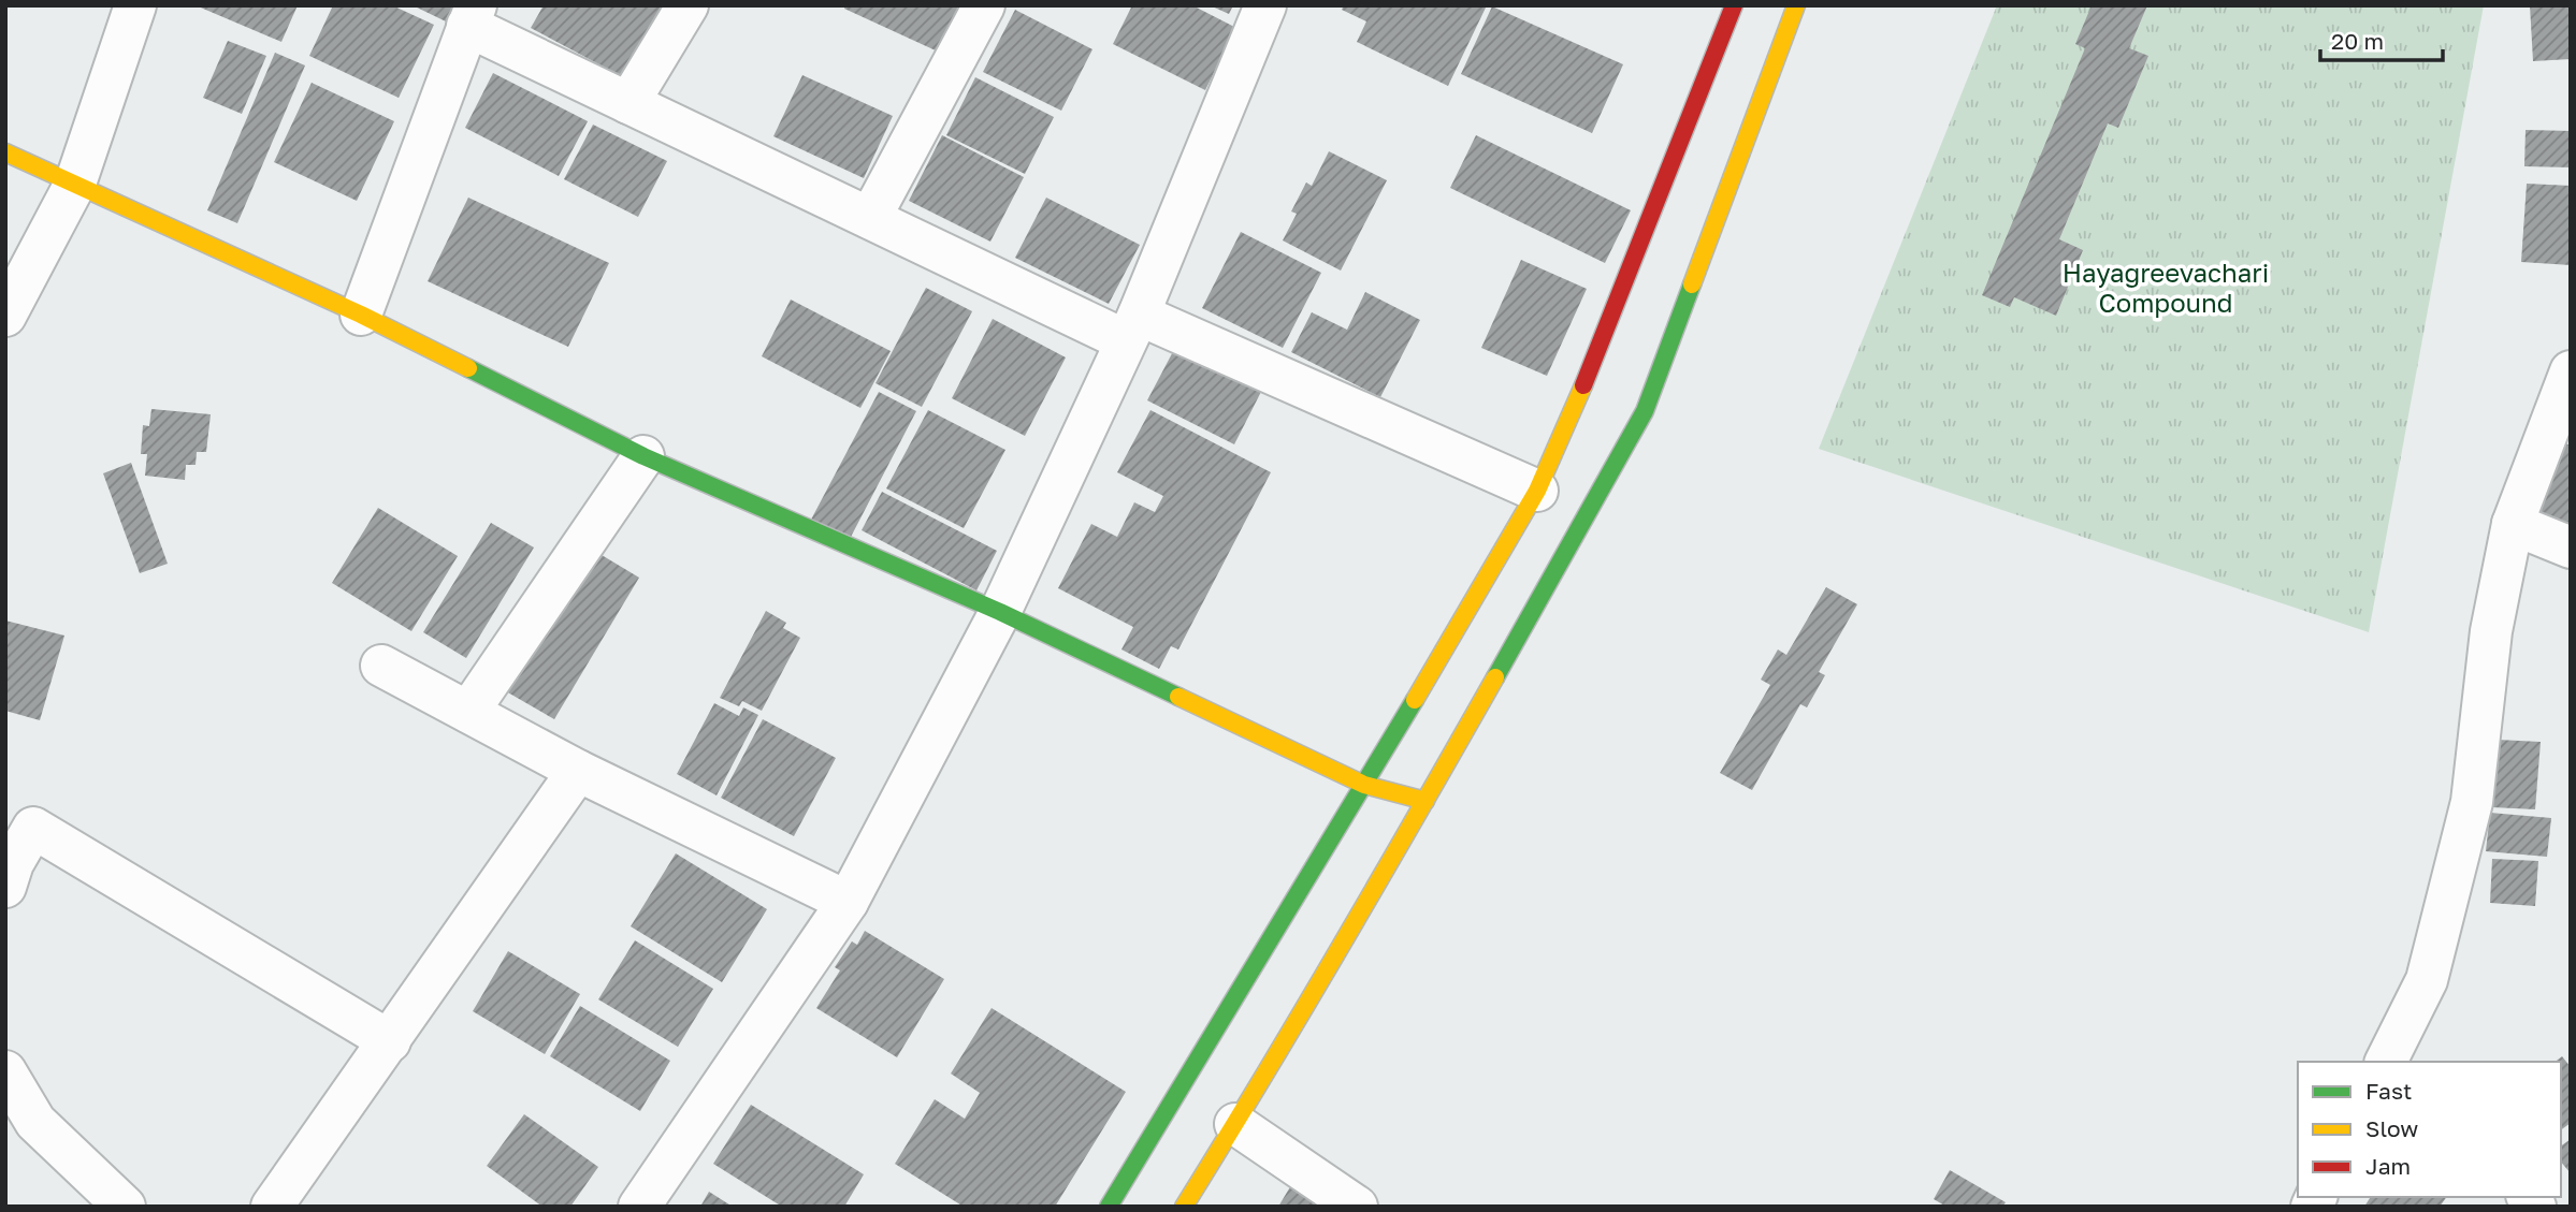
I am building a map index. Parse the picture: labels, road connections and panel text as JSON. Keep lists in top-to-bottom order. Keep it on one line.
{"parks":["Hayagreevachari Compound"],"legend":["Fast","Slow","Jam"],"scale_bar":"20 m"}
